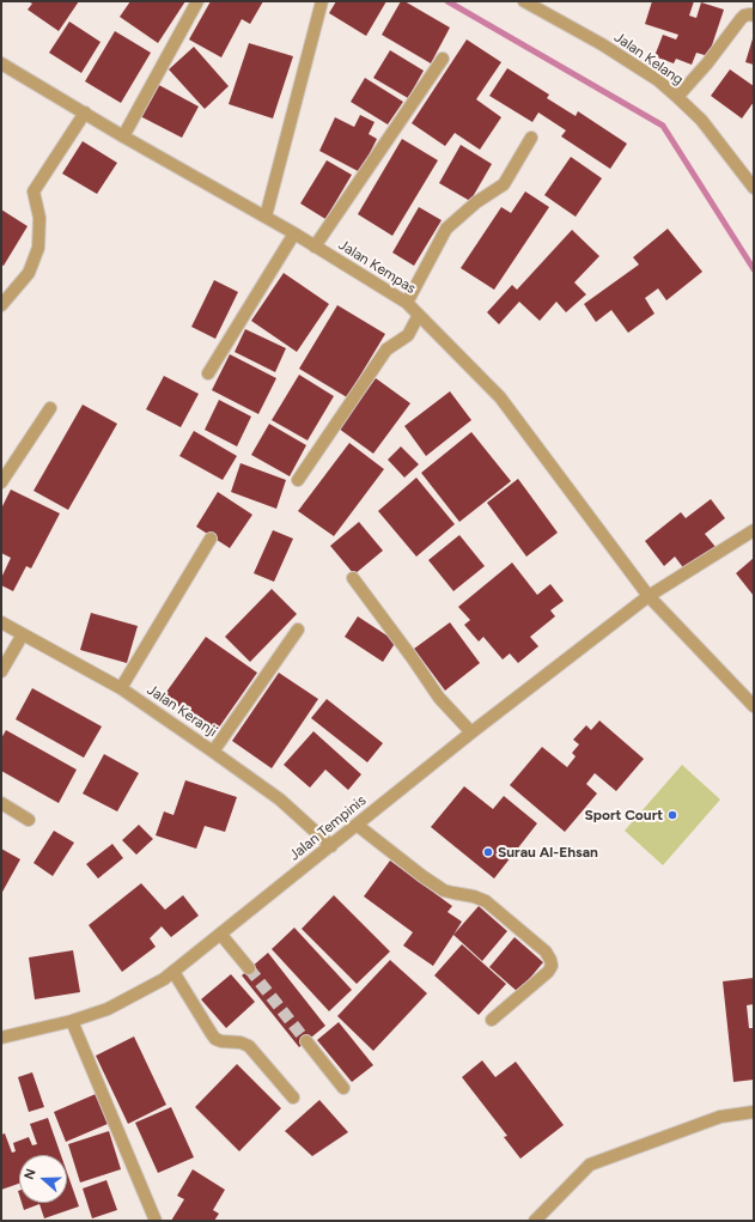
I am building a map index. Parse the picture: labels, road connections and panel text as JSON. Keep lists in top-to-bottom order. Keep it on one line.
{"streets":{"street":["Jalan Kelang","Jalan Kempas","Jalan Keranji","Jalan Tempinis"]},"crossings":[["Jalan Kempas","Jalan Tempinis"],["Jalan Keranji","Jalan Tempinis"]],"places":["Sport Court","Surau Al-Ehsan"],"north":"left"}
